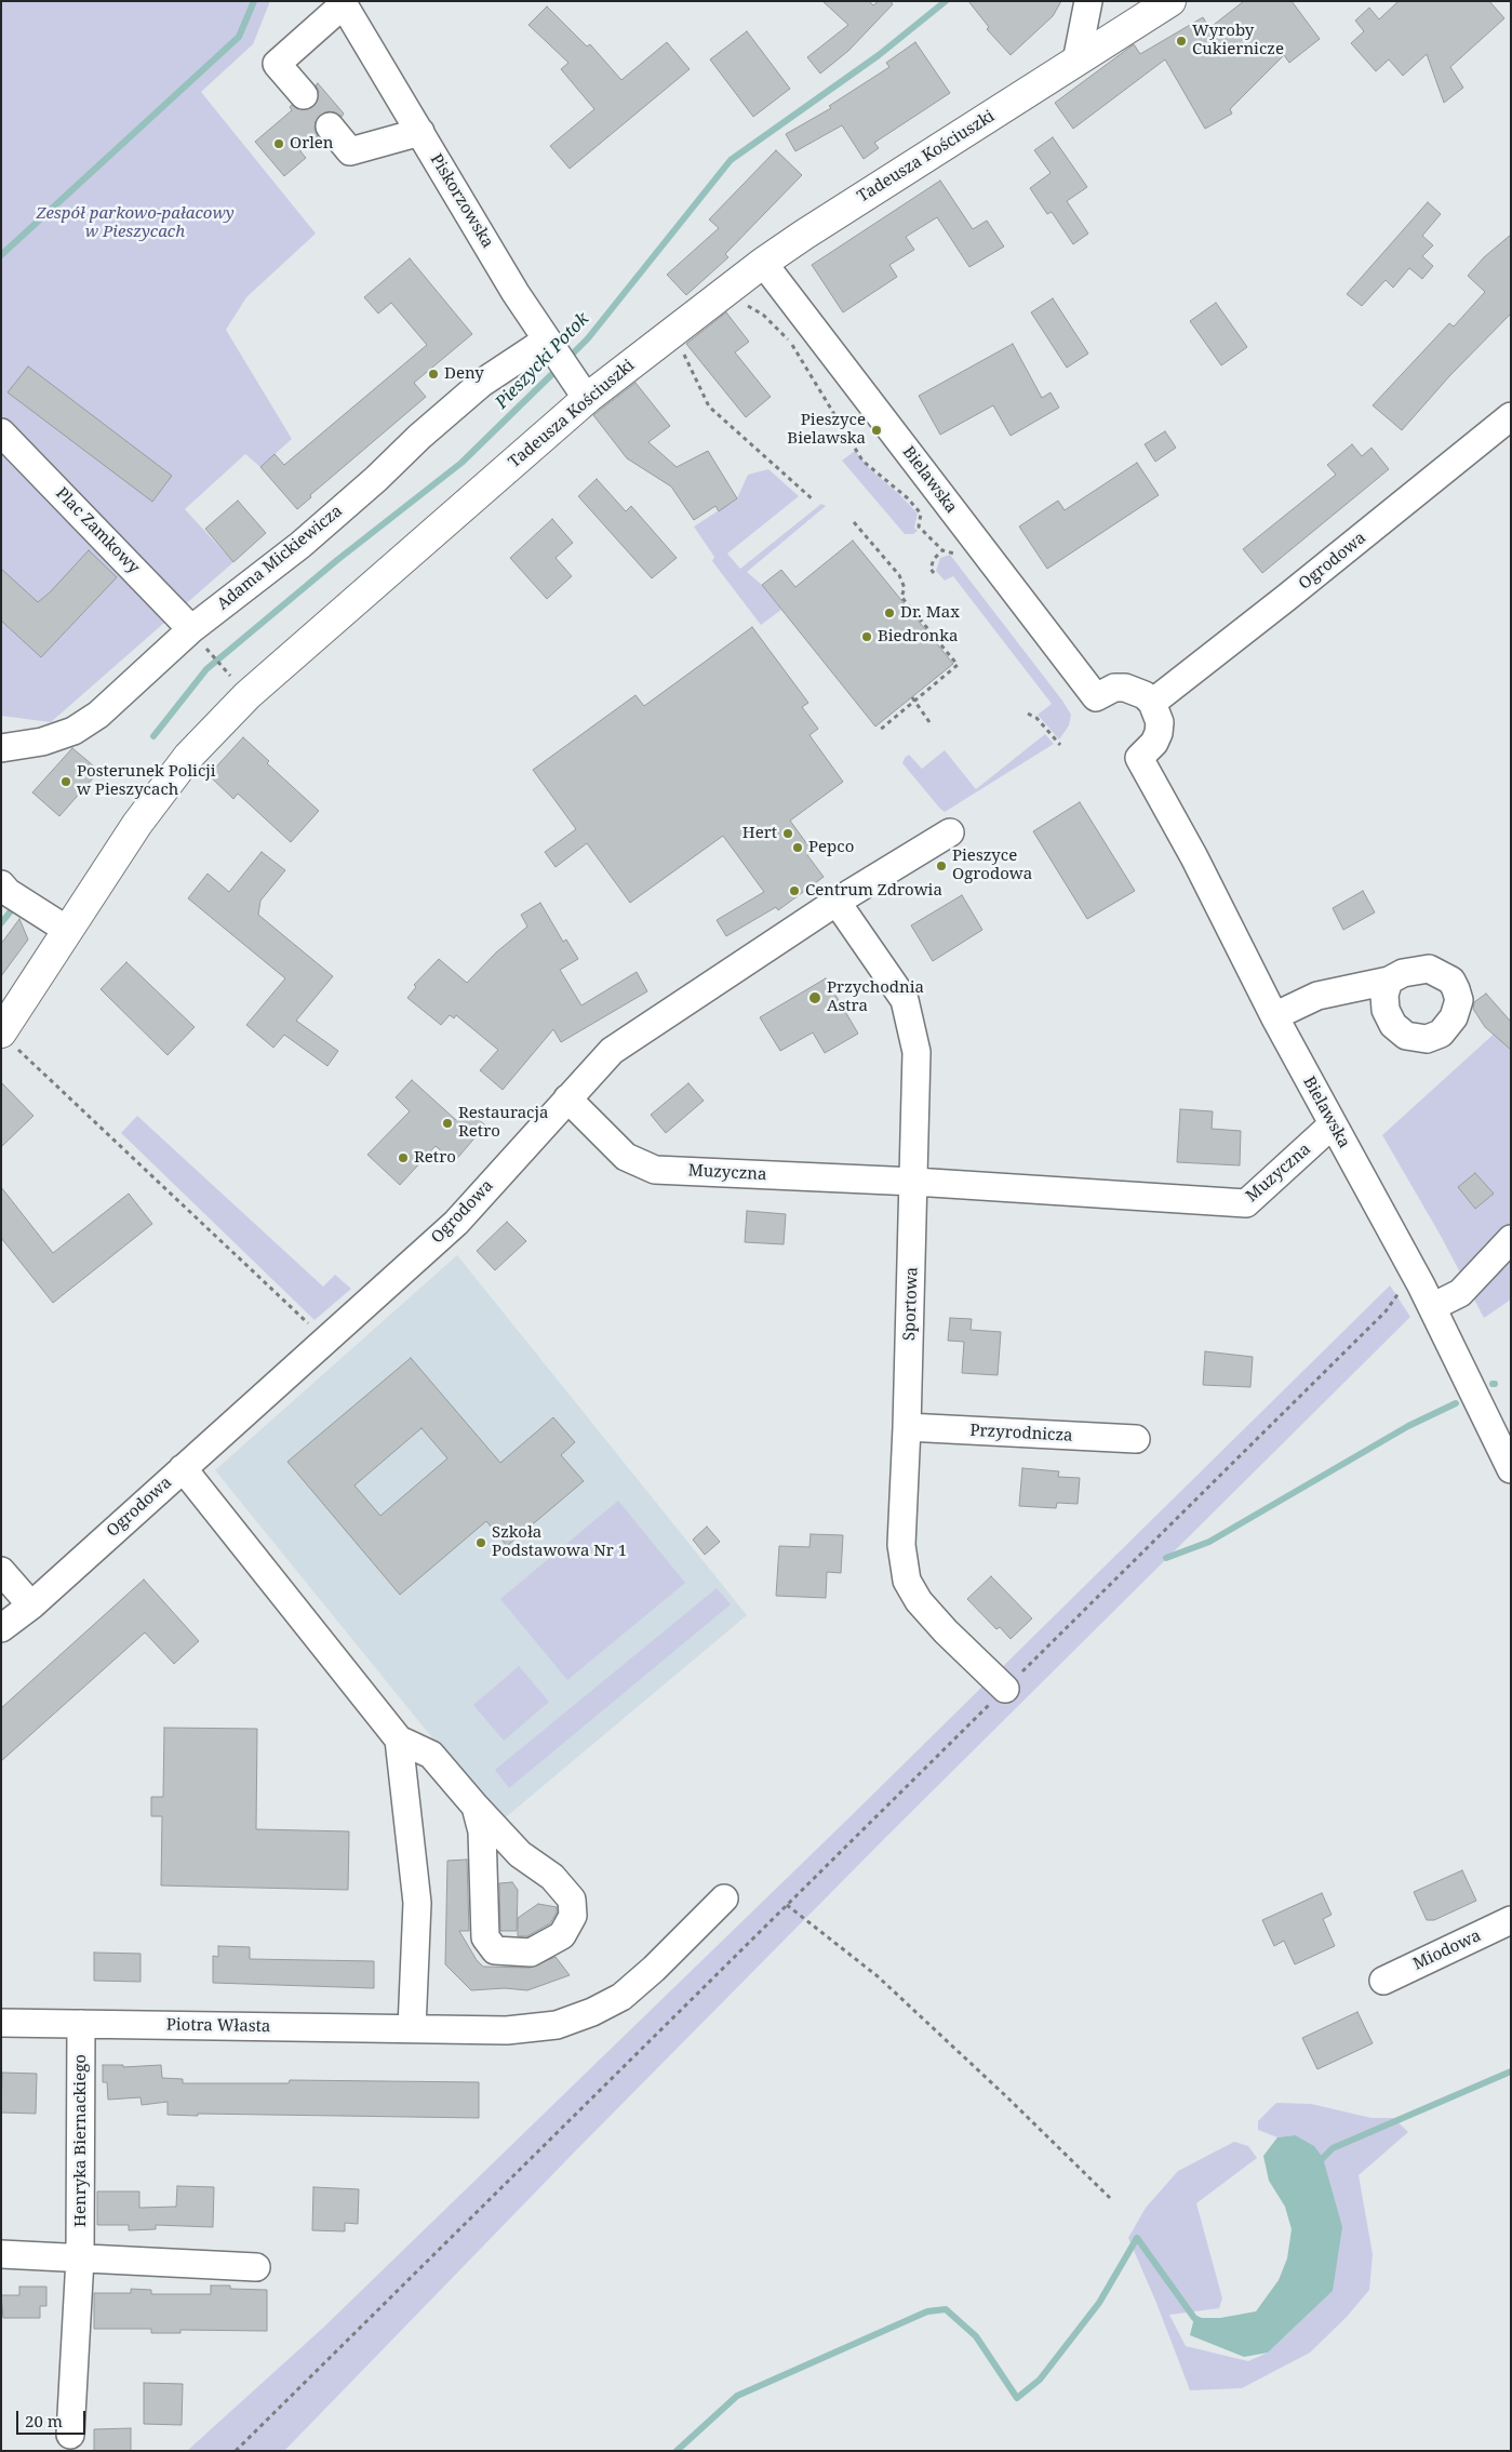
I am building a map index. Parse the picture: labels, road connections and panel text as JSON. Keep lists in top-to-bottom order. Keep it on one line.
{"streets":{"main road":["Tadeusza Kościuszki"],"street":["Piskorzowska","Bielawska","Plac Zamkowy","Adama Mickiewicza","Ogrodowa","Muzyczna","Sportowa","Przyrodnicza","Miodowa","Piotra Własta","Henryka Biernackiego"]},"crossings":[["Tadeusza Kościuszki","Piskorzowska"],["Tadeusza Kościuszki","Bielawska"],["Piskorzowska","Adama Mickiewicza"],["Bielawska","Ogrodowa"],["Bielawska","Muzyczna"],["Plac Zamkowy","Adama Mickiewicza"],["Ogrodowa","Muzyczna"],["Ogrodowa","Sportowa"],["Muzyczna","Sportowa"],["Sportowa","Przyrodnicza"],["Piotra Własta","Henryka Biernackiego"]],"water":["Pieszycki Potok"],"parks":["Zespół parkowo-pałacowy w Pieszycach"],"places":["Wyroby Cukiernicze","Orlen","Deny","Pieszyce Bielawska","Dr. Max","Biedronka","Posterunek Policji w Pieszycach","Hert","Pepco","Pieszyce Ogrodowa","Centrum Zdrowia","Przychodnia Astra","Restauracja Retro","Retro","Szkoła Podstawowa Nr 1"],"scale_bar":"20 m"}
